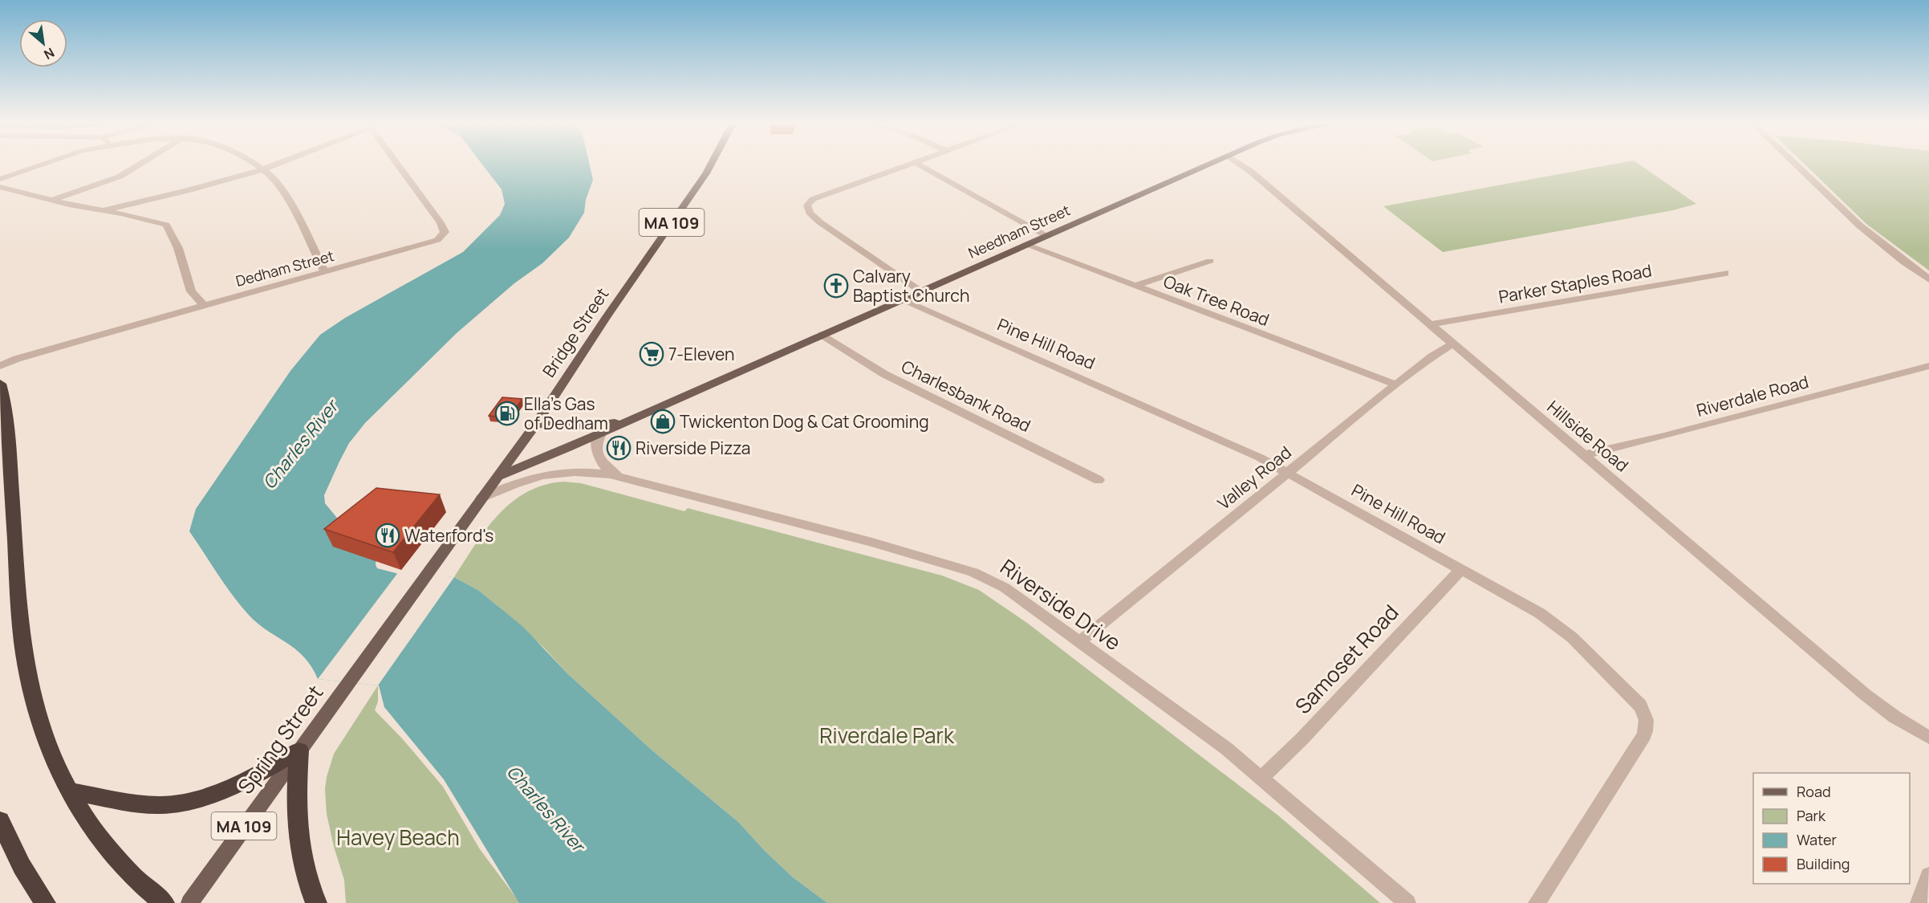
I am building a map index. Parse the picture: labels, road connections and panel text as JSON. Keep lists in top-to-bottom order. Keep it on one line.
{"streets":{"main road":["MA 109","Needham Street","Bridge Street","Spring Street"],"street":["Dedham Street","Parker Staples Road","Oak Tree Road","Pine Hill Road","Charlesbank Road","Riverdale Road","Hillside Road","Valley Road","Riverside Drive","Samoset Road"]},"crossings":[["Needham Street","Oak Tree Road"],["Needham Street","Bridge Street"],["Needham Street","Pine Hill Road"],["Needham Street","Charlesbank Road"],["Needham Street","Riverside Drive"],["Parker Staples Road","Hillside Road"],["Oak Tree Road","Valley Road"],["Bridge Street","Riverside Drive"],["Bridge Street","Spring Street"],["Pine Hill Road","Valley Road"],["Pine Hill Road","Samoset Road"],["Riverdale Road","Hillside Road"],["Hillside Road","Valley Road"],["Valley Road","Riverside Drive"],["Riverside Drive","Samoset Road"]],"water":["Charles River"],"parks":["Riverdale Park","Havey Beach"],"places":{"church":["Calvary Baptist Church"],"supermarket":["7-Eleven"],"fuel station":["Ella's Gas of Dedham"],"shop":["Twickenton Dog & Cat Grooming"],"restaurant":["Riverside Pizza","Waterford's"]},"legend":["Road","Park","Water","Building"],"north":"bottom right"}
